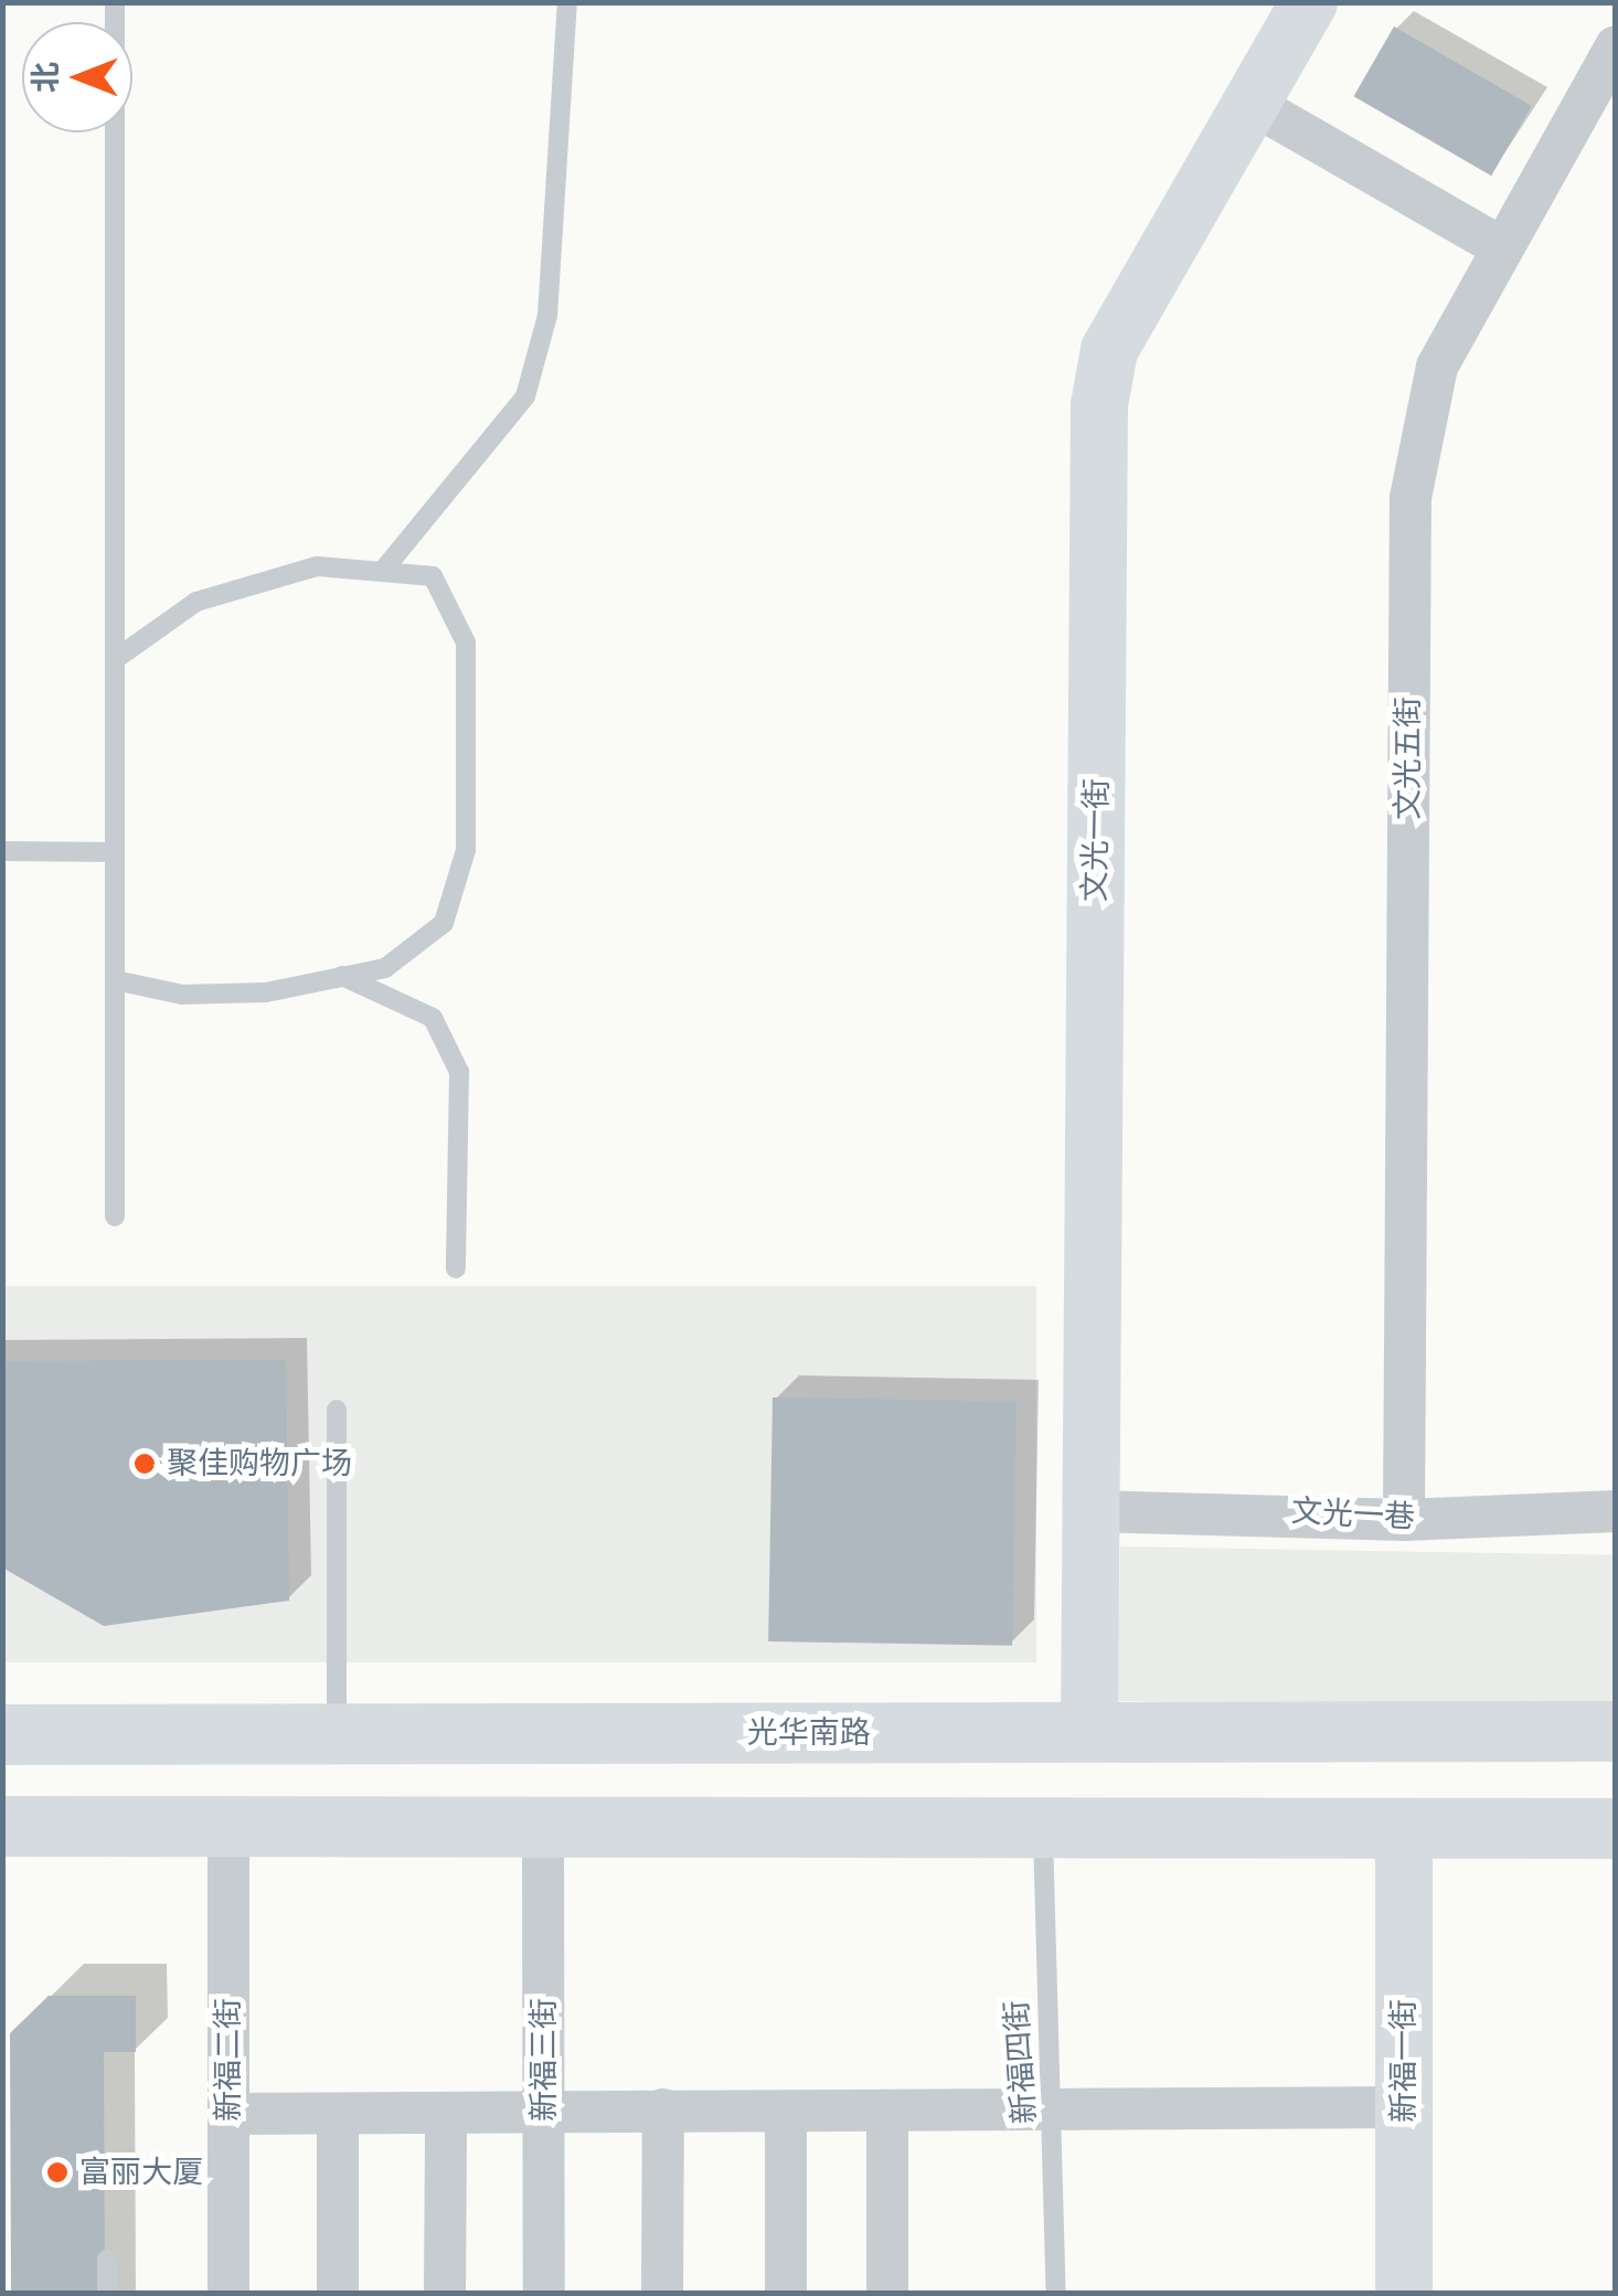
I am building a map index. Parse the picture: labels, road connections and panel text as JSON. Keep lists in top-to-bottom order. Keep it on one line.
{"streets":{"main road":["光华南路"],"street":["文光五街","文光一街","文光一巷","新福二街","新福三街","新福一街"],"lane":["新福四街"]},"crossings":[["文光五街","文光一巷"],["文光一街","文光一巷"],["文光一街","光华南路"]],"places":["聚佳购物广场","富丽大厦"],"north":"left"}
